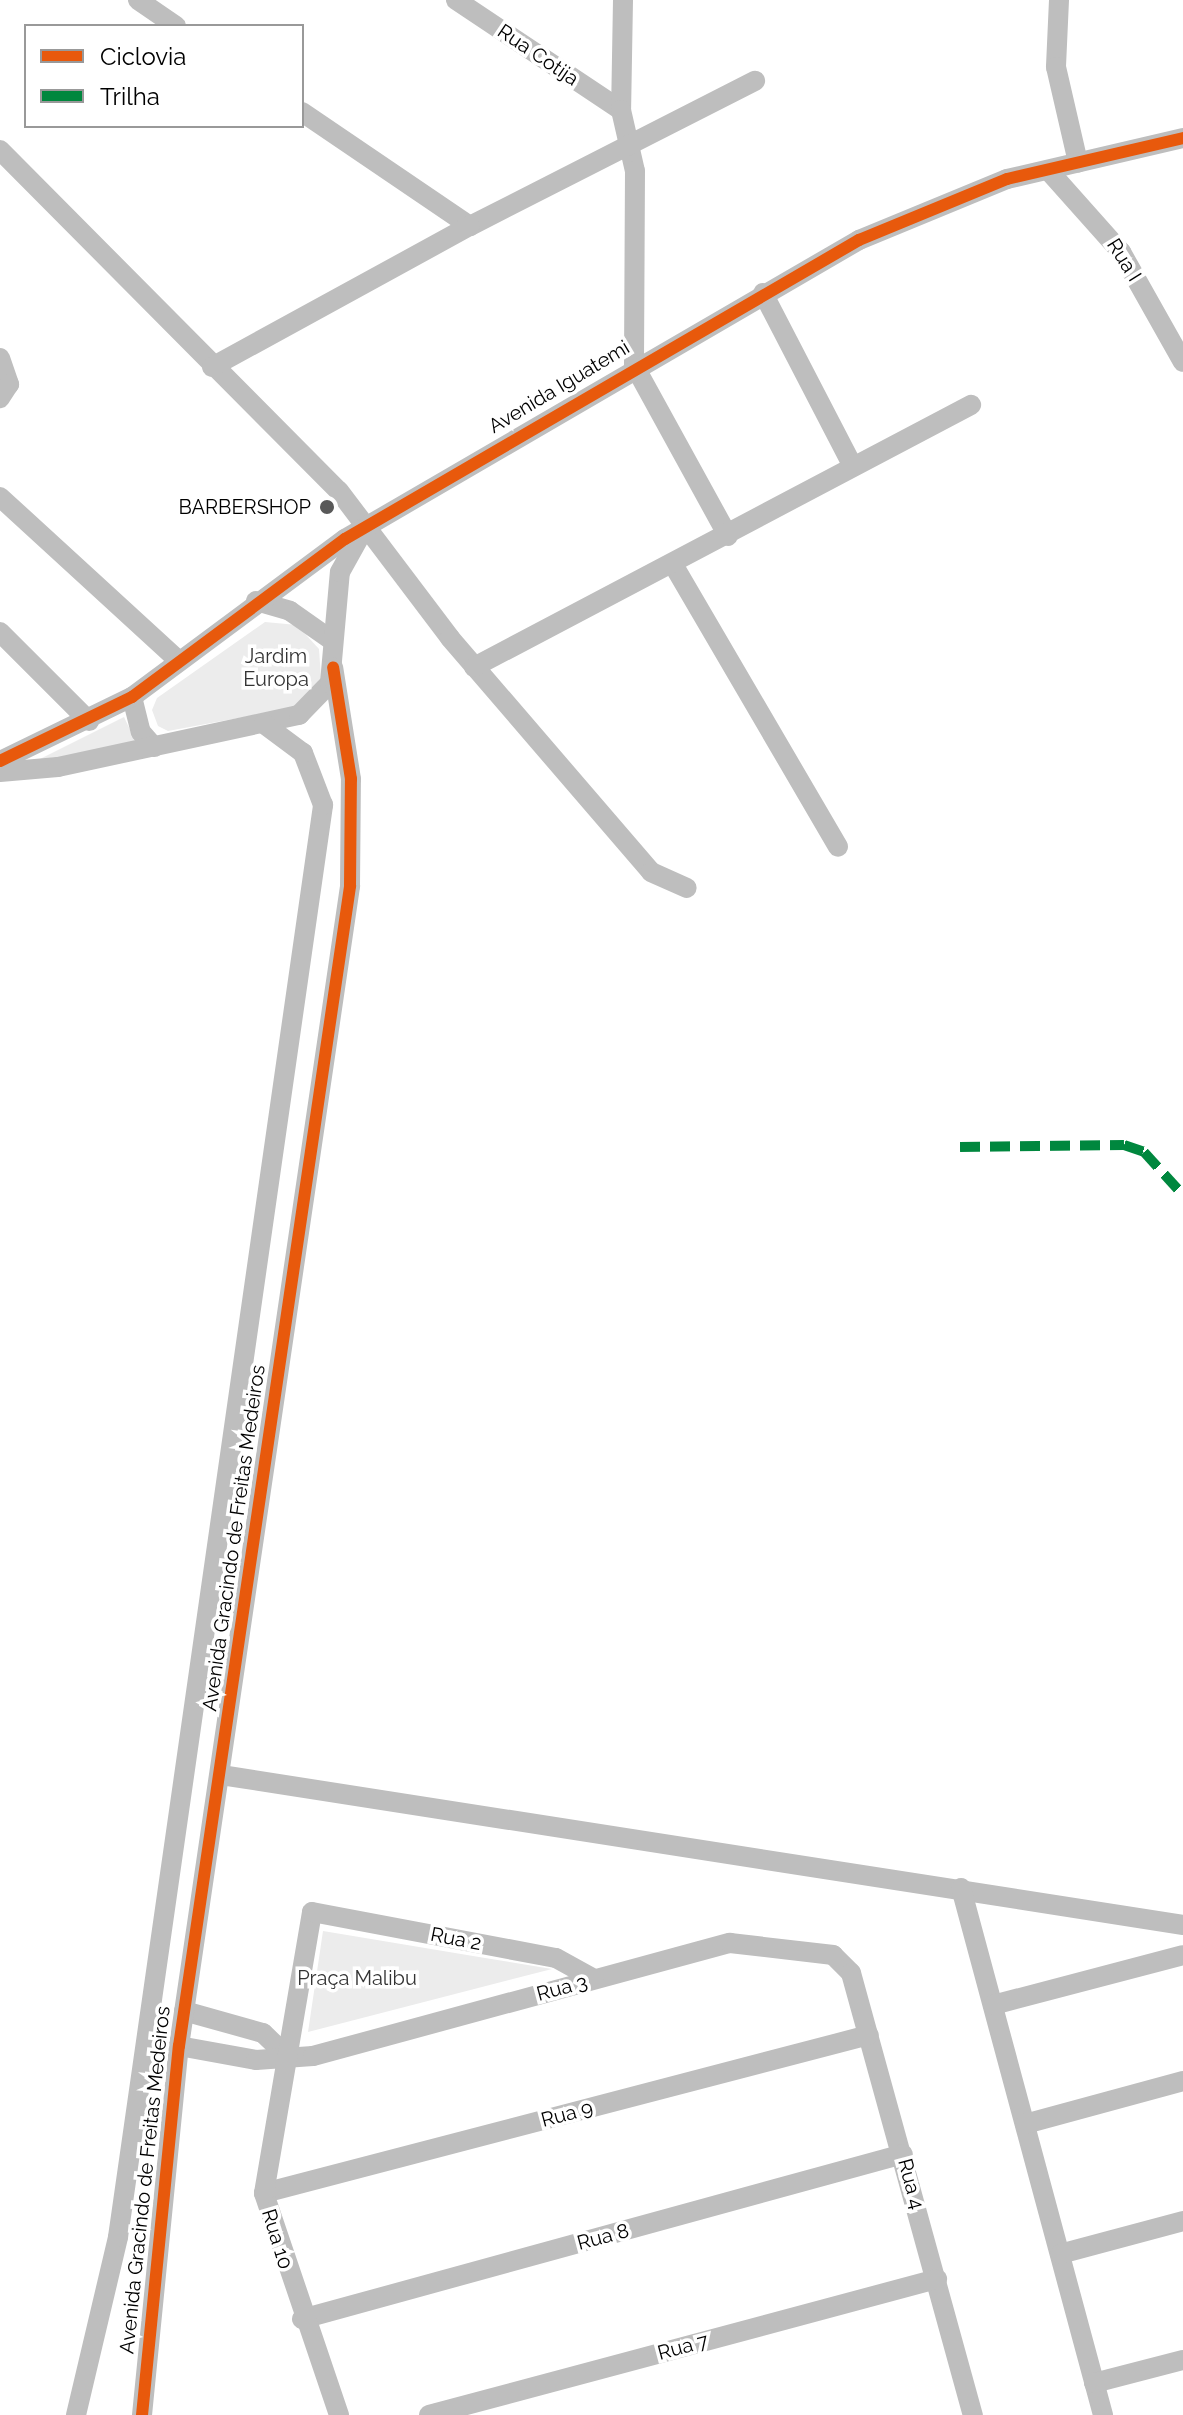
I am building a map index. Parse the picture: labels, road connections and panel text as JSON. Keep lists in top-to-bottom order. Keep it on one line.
{"streets":{"street":["Rua Cotija","Rua I","Avenida Iguatemi","Avenida Gracindo de Freitas Medeiros","Rua 2","Rua 3","Rua 9","Rua 4","Rua 8","Rua 10","Rua 7"]},"crossings":[["Rua I","Avenida Iguatemi"],["Avenida Iguatemi","Avenida Gracindo de Freitas Medeiros"],["Avenida Gracindo de Freitas Medeiros","Rua 3"],["Rua 2","Rua 3"],["Rua 2","Rua 10"],["Rua 3","Rua 4"],["Rua 3","Rua 10"],["Rua 9","Rua 4"],["Rua 9","Rua 10"],["Rua 4","Rua 8"],["Rua 4","Rua 7"],["Rua 8","Rua 10"]],"parks":["Jardim Europa","Praça Malibu"],"places":["BARBERSHOP"],"legend":["Ciclovia","Trilha"]}
